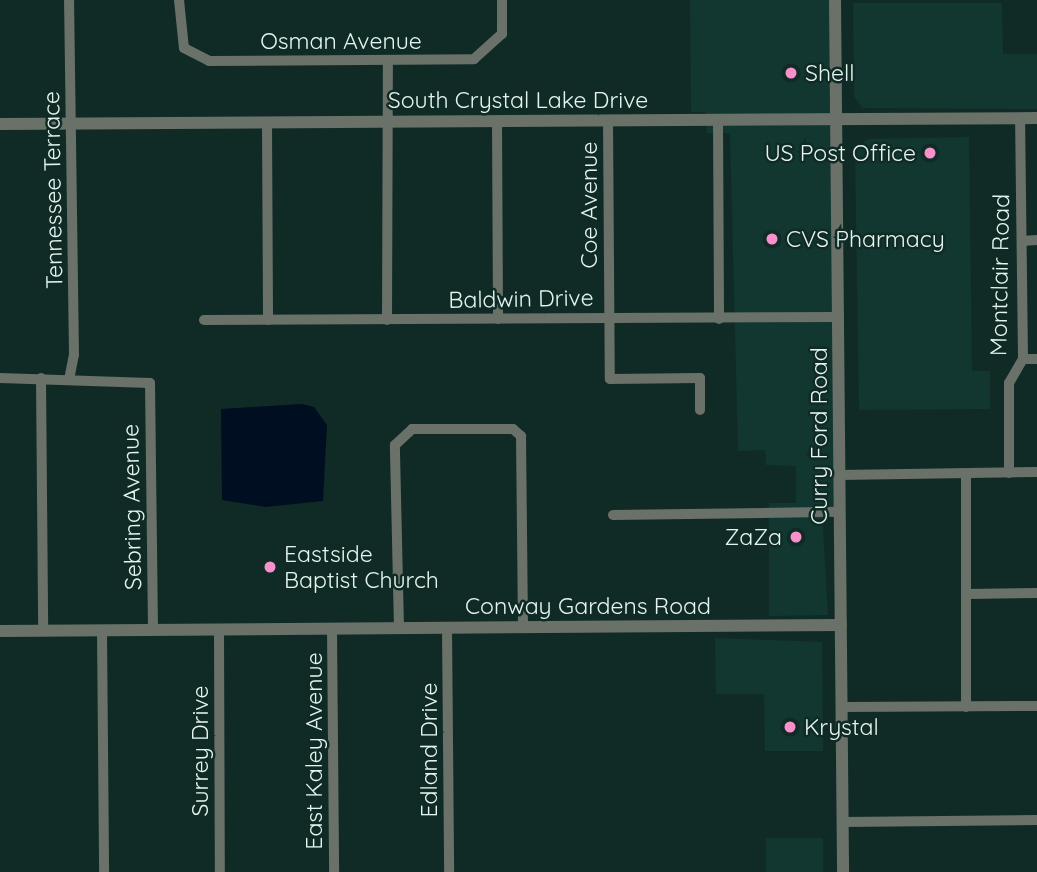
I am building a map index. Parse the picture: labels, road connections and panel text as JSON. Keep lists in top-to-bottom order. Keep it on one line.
{"streets":{"street":["Osman Avenue","South Crystal Lake Drive","Tennessee Terrace","Coe Avenue","Montclair Road","Baldwin Drive","Curry Ford Road","Sebring Avenue","Conway Gardens Road","Edland Drive","Surrey Drive","East Kaley Avenue"]},"crossings":[["South Crystal Lake Drive","Tennessee Terrace"],["South Crystal Lake Drive","Coe Avenue"],["South Crystal Lake Drive","Montclair Road"],["South Crystal Lake Drive","Curry Ford Road"],["Tennessee Terrace","Sebring Avenue"],["Coe Avenue","Baldwin Drive"],["Baldwin Drive","Curry Ford Road"],["Curry Ford Road","Conway Gardens Road"],["Sebring Avenue","Conway Gardens Road"],["Conway Gardens Road","Edland Drive"],["Conway Gardens Road","Surrey Drive"],["Conway Gardens Road","East Kaley Avenue"]],"places":["Shell","US Post Office","CVS Pharmacy","ZaZa","Eastside Baptist Church","Krystal"]}
